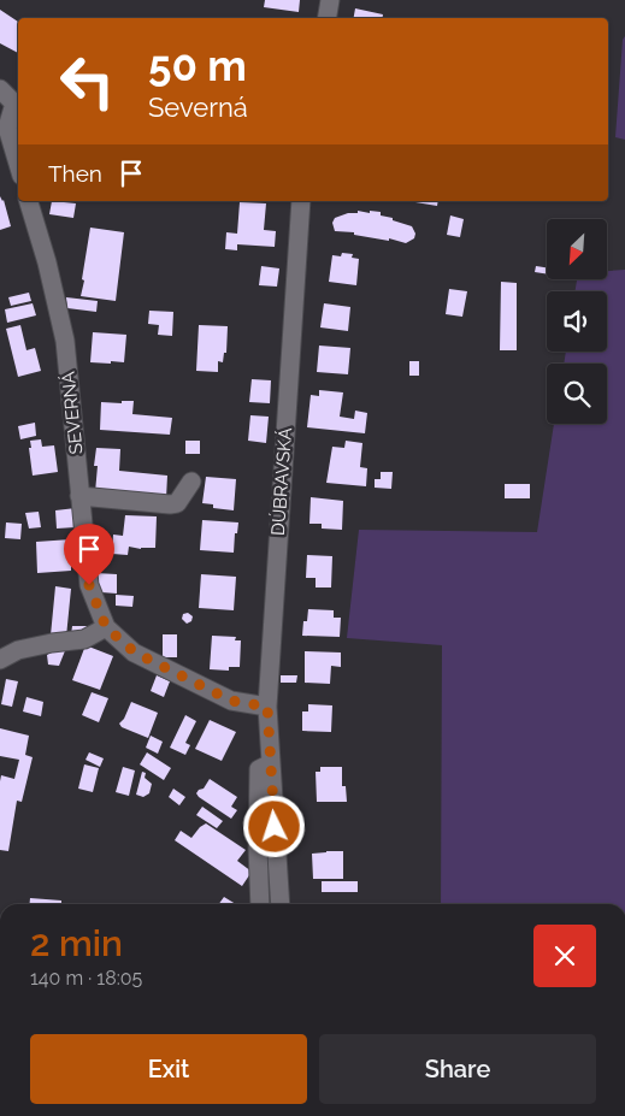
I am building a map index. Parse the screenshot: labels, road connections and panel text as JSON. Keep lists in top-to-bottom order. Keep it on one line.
{"streets":{"street":["SEVERNÁ","DÚBRAVSKÁ"]},"crossings":[["SEVERNÁ","DÚBRAVSKÁ"]],"north":"bottom left","page":{"turn":["50 m","Severná"],"then":"Then","heading":["2 min","140 m · 18:05"],"buttons":["Exit","Share"]}}
